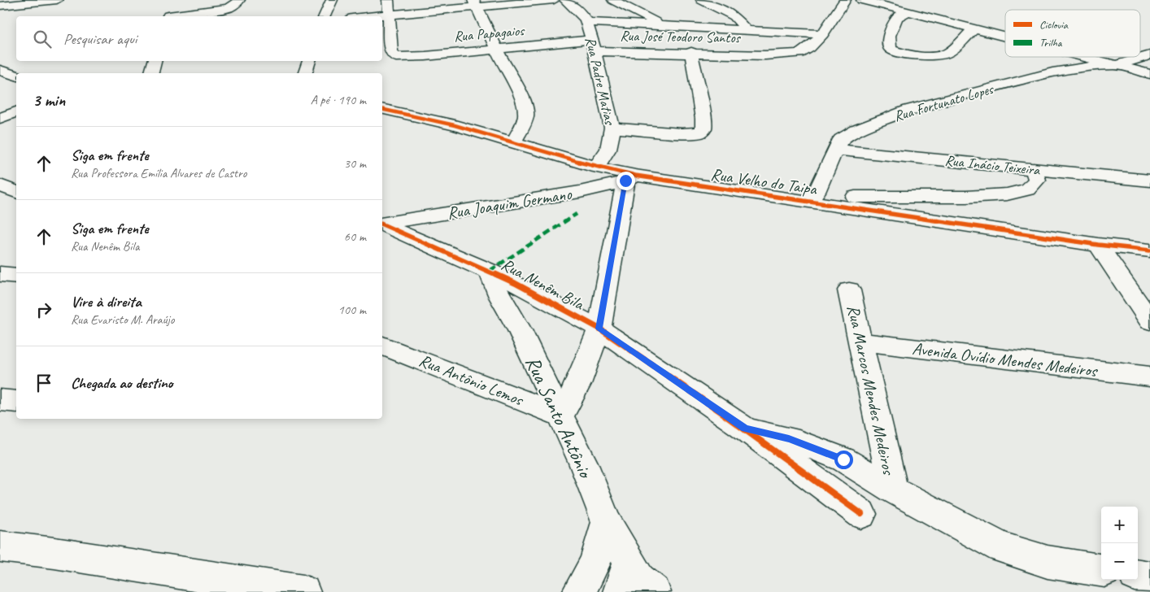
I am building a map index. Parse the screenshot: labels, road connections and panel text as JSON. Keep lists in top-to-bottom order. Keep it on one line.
{"streets":{"street":["Rua Papagaios","Rua José Teodoro Santos","Rua Padre Matias","Rua Fortunato Lopes","Rua Inácio Teixeira","Rua Velho do Taipa","Rua Joaquim Germano","Rua Nenêm Bila","Avenida Ovídio Mendes Medeiros","Rua Antônio Lemos","Rua Marcos Mendes Medeiros","Rua Santo Antônio"]},"crossings":[["Rua Papagaios","Rua José Teodoro Santos"],["Rua Papagaios","Rua Padre Matias"],["Rua José Teodoro Santos","Rua Padre Matias"],["Rua Padre Matias","Rua Velho do Taipa"],["Rua Fortunato Lopes","Rua Inácio Teixeira"],["Rua Fortunato Lopes","Rua Velho do Taipa"],["Rua Velho do Taipa","Rua Joaquim Germano"],["Rua Nenêm Bila","Rua Santo Antônio"],["Avenida Ovídio Mendes Medeiros","Rua Marcos Mendes Medeiros"],["Rua Antônio Lemos","Rua Santo Antônio"]],"legend":["Ciclovia","Trilha"],"page":{"search":"Pesquisar aqui","heading":["3 min","A pé · 190 m"],"list":[["Siga em frente","Rua Professora Emília Alvares de Castro","30 m"],["Siga em frente","Rua Nenêm Bila","60 m"],["Vire à direita","Rua Evaristo M. Araújo","100 m"],"Chegada ao destino"],"map_buttons":["+","−"]}}
